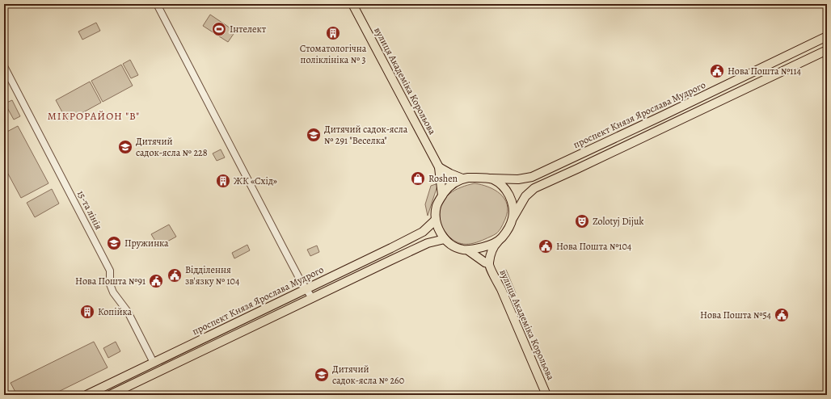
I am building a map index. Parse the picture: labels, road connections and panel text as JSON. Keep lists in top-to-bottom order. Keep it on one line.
{"streets":{"main road":["вулиця Академіка Корольова","проспект Князя Ярослава Мудрого"],"street":["15-та лінія"]},"crossings":[["вулиця Академіка Корольова","проспект Князя Ярослава Мудрого"],["проспект Князя Ярослава Мудрого","15-та лінія"]],"districts":["МІКРОРАЙОН \"В\""],"places":{"sports":["Інтелект"],"building":["Стоматологічна поліклініка № 3","ЖК «Схід»","Копійка"],"public building":["Нова Пошта №114","Нова Пошта №104","Відділення зв'язку № 104","Нова Пошта №91","Нова Пошта №54"],"school or university":["Дитячий садок-ясла № 291 \"Веселка\"","Дитячий садок-ясла № 228","Пружинка","Дитячий садок-ясла № 260"],"shop":["Roshen"],"theatre":["Zolotyj Dijuk"]}}
